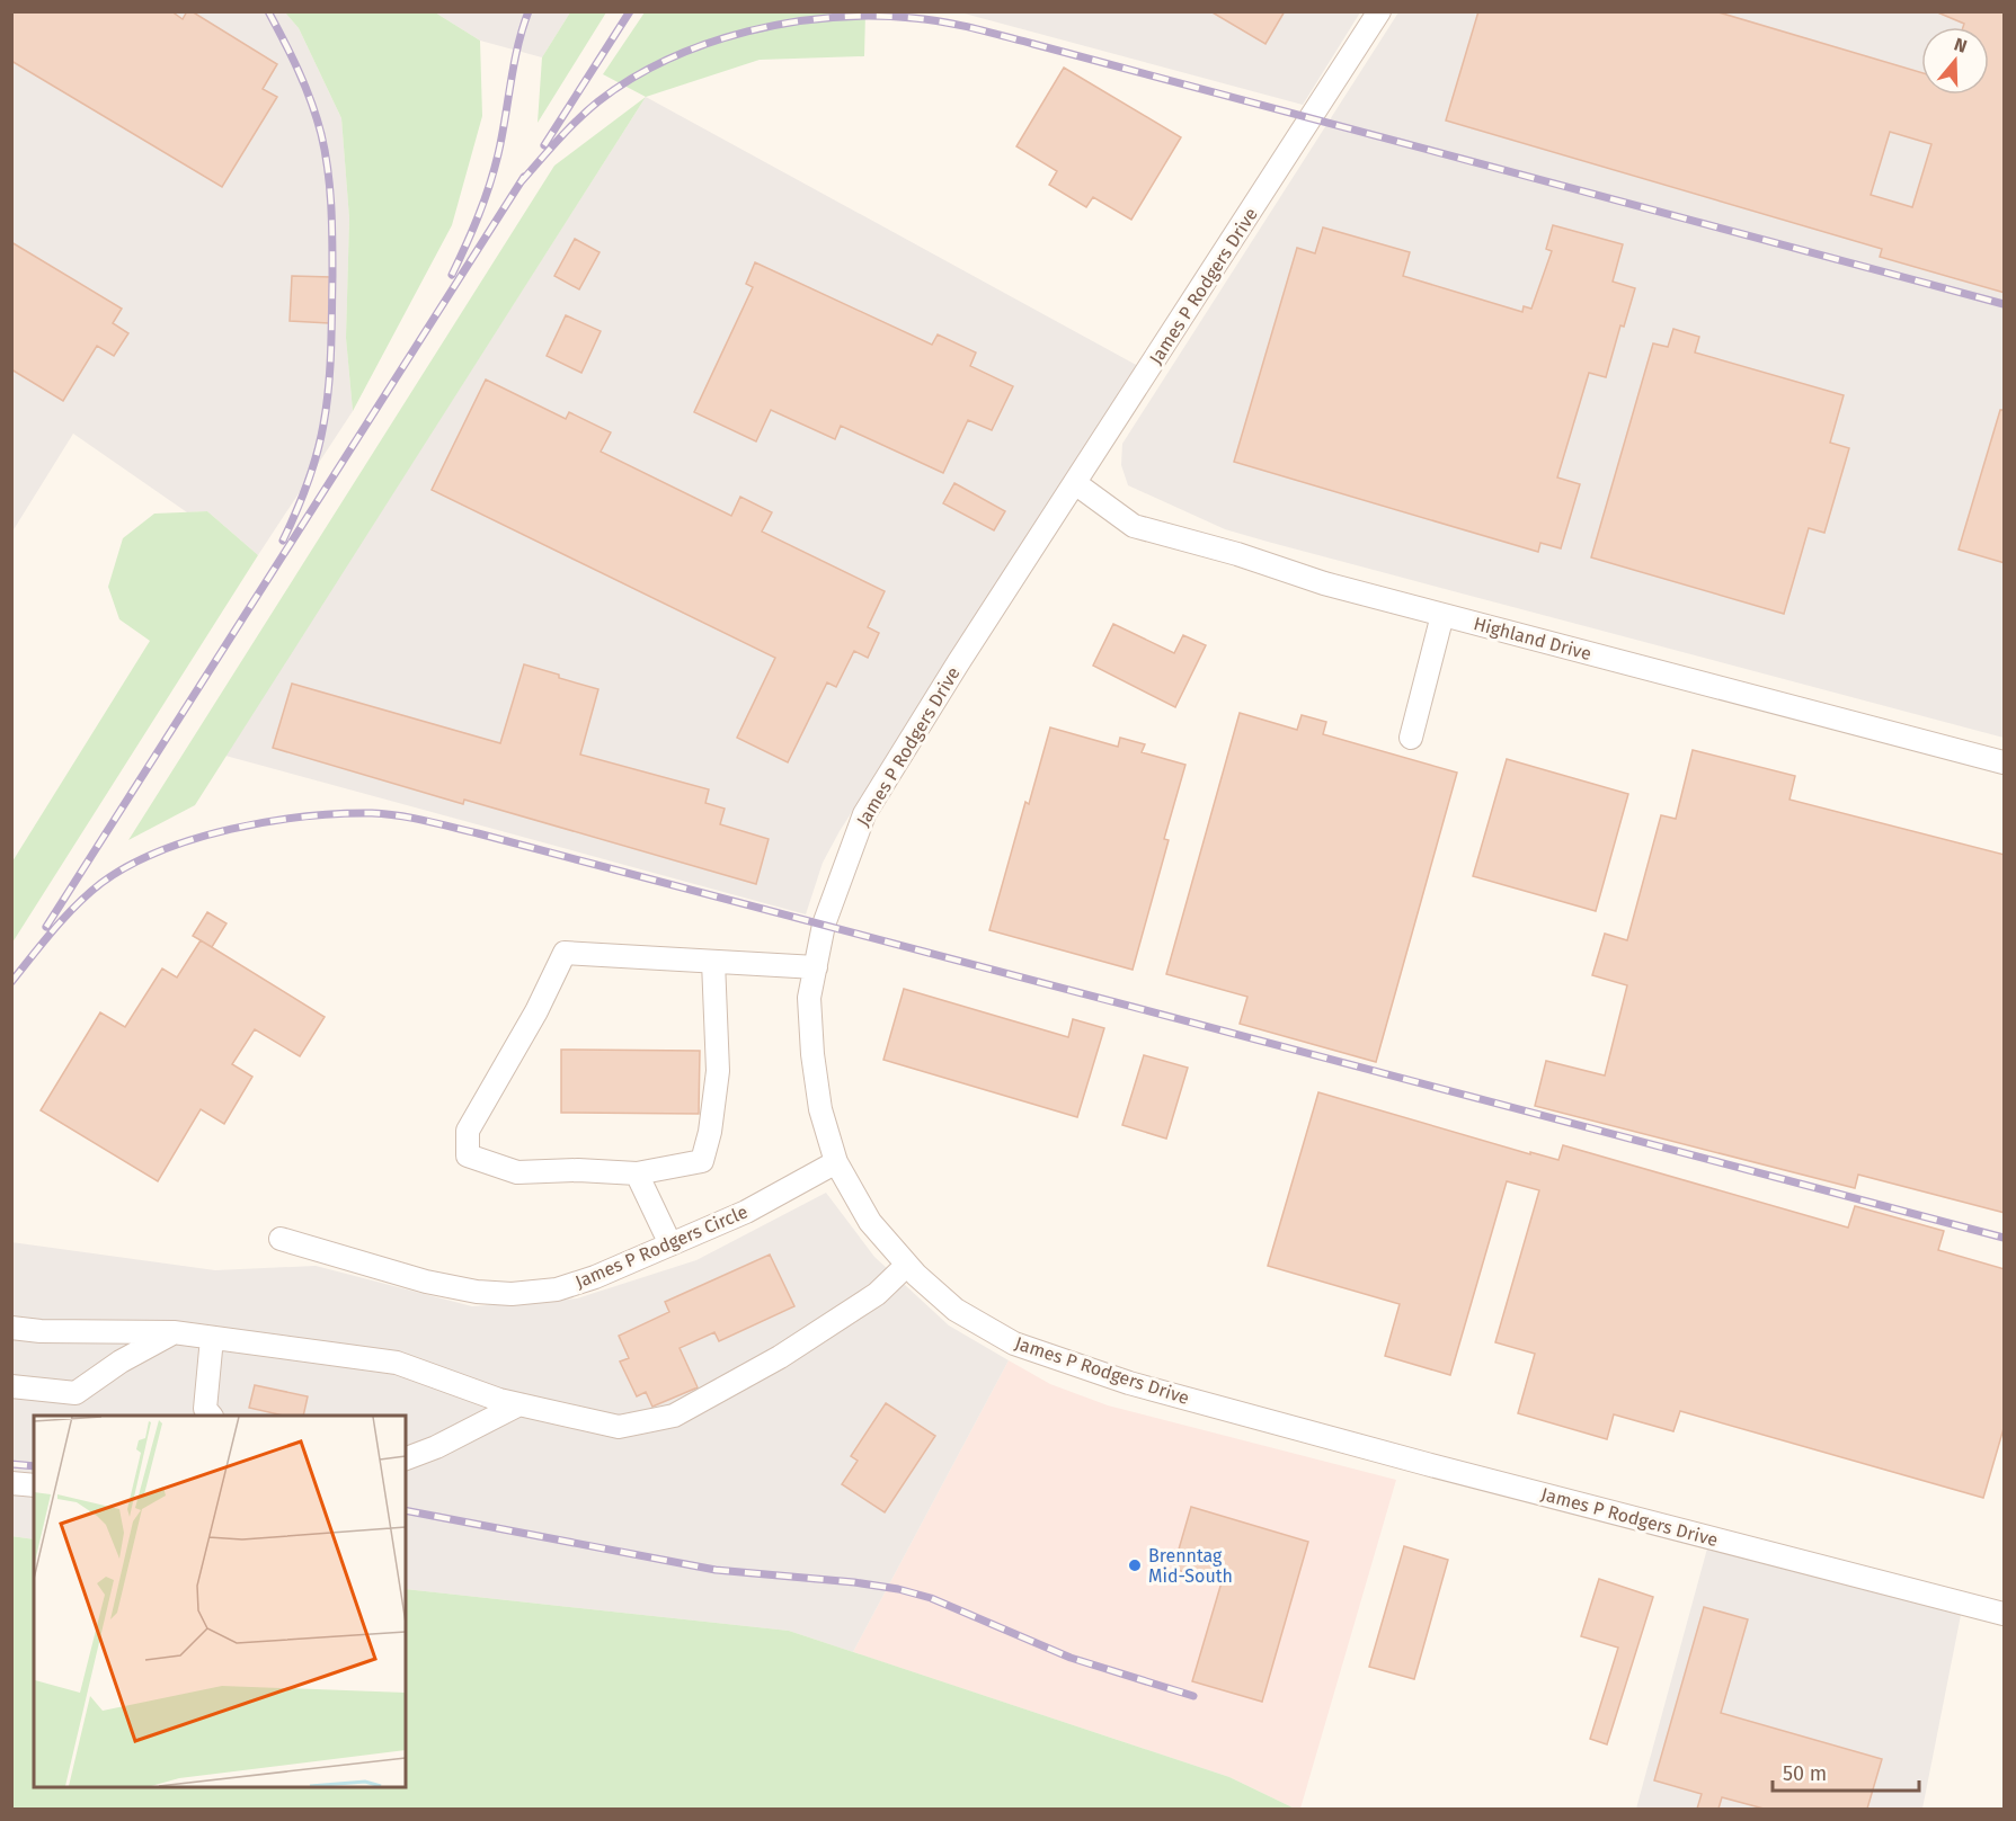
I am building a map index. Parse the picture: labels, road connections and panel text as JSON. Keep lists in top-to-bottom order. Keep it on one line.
{"streets":{"street":["James P Rodgers Drive","Highland Drive","James P Rodgers Circle"]},"crossings":[["James P Rodgers Drive","Highland Drive"],["James P Rodgers Drive","James P Rodgers Circle"]],"places":["Brenntag Mid-South"],"scale_bar":"50 m","north":"top"}
